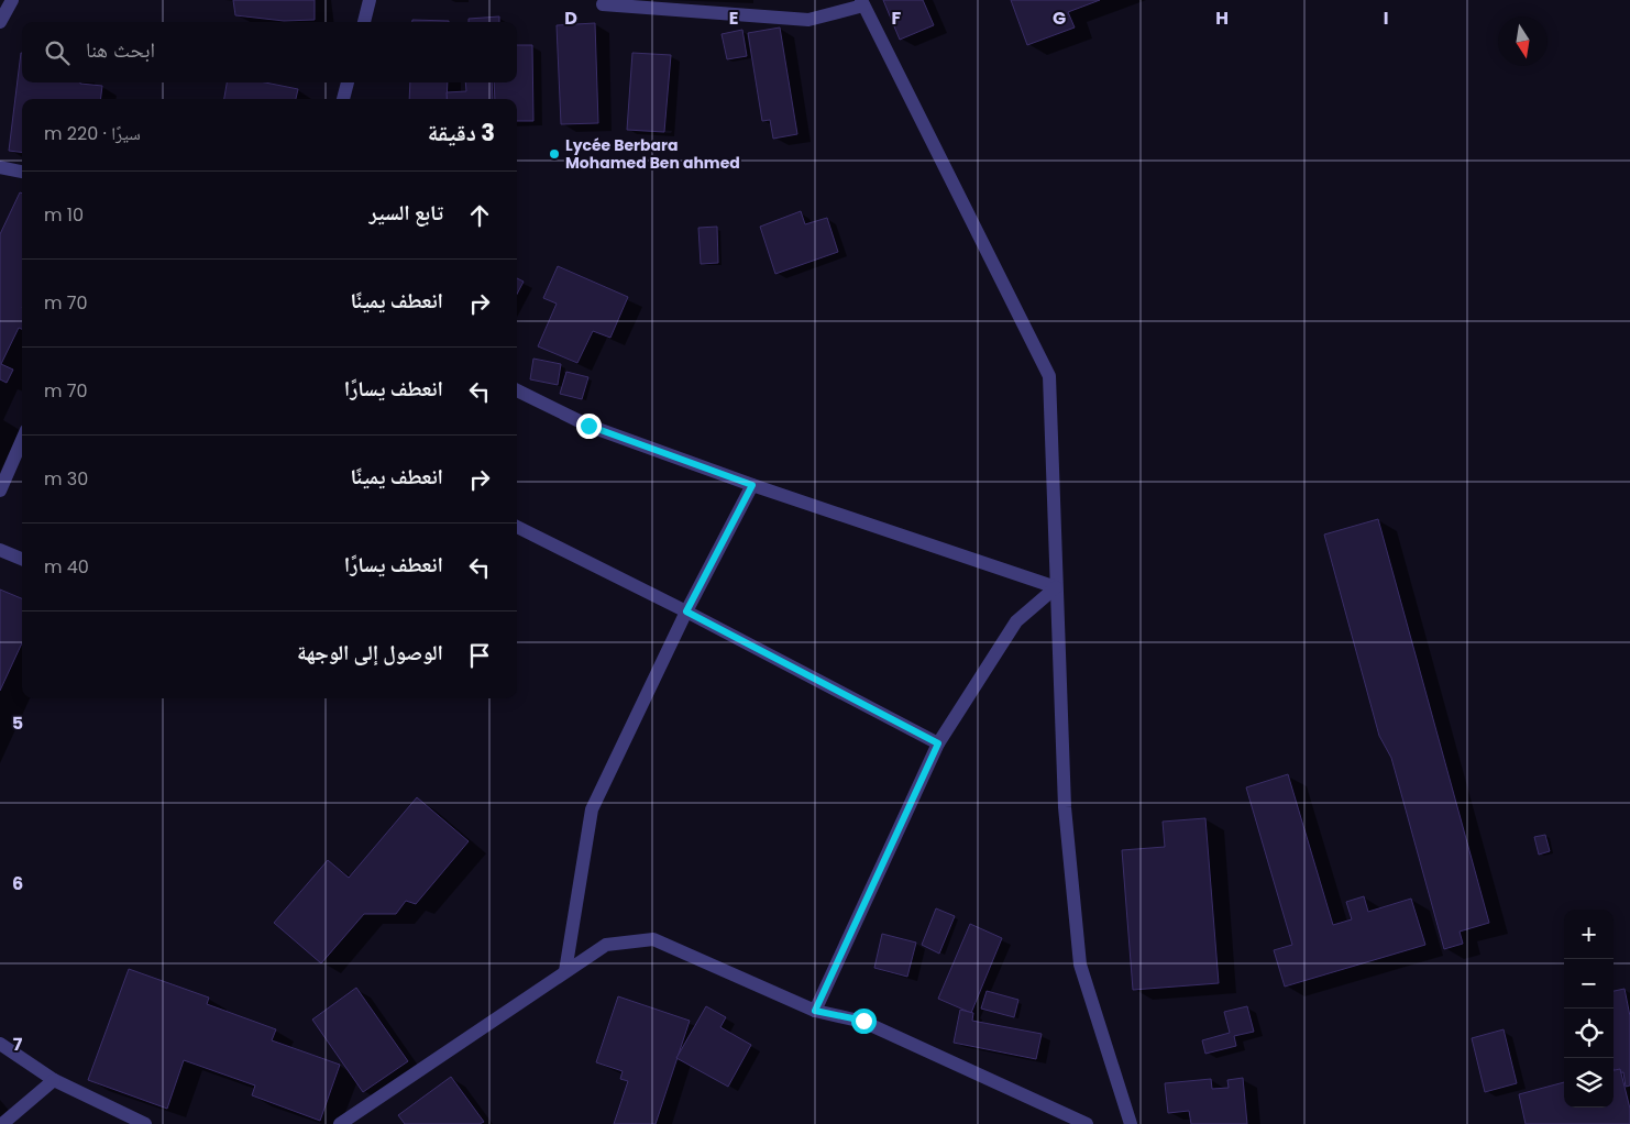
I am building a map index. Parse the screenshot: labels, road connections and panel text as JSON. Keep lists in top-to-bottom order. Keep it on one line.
{"places":["Lycée Berbara Mohamed Ben ahmed"],"north":"bottom","page":{"search":"ابحث هنا","heading":["3 دقيقة","سيرًا · 220 m"],"list":[["تابع السير","10 m"],["انعطف يمينًا","70 m"],["انعطف يسارًا","70 m"],["انعطف يمينًا","30 m"],["انعطف يسارًا","40 m"],"الوصول إلى الوجهة"],"map_buttons":["+","−"]},"grid":{"columns":["D","E","F","G","H","I"],"rows":["5","6","7"]}}
